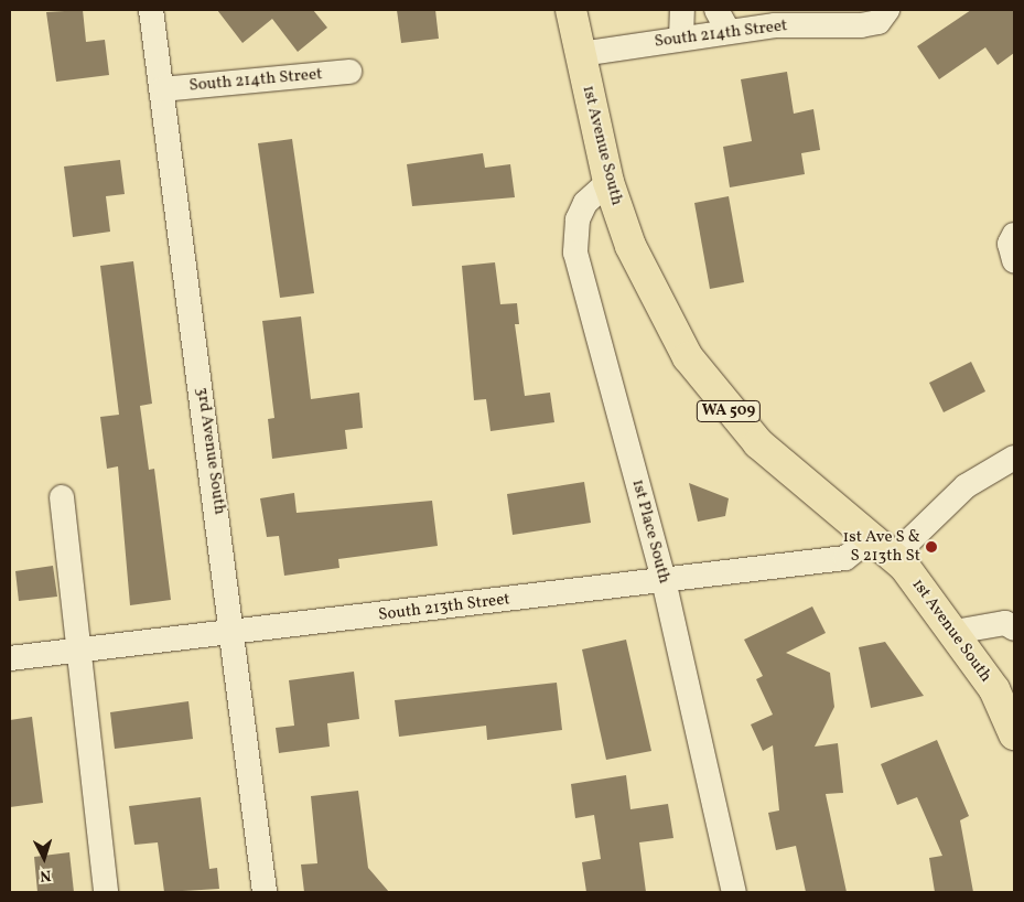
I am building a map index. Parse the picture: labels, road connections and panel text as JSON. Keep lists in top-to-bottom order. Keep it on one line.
{"streets":{"main road":["1st Avenue South","WA 509"],"street":["South 214th Street","3rd Avenue South","1st Place South","South 213th Street"]},"crossings":[["South 214th Street","1st Avenue South"],["South 214th Street","3rd Avenue South"],["1st Avenue South","1st Place South"],["1st Avenue South","South 213th Street"],["3rd Avenue South","South 213th Street"],["1st Place South","South 213th Street"]],"places":["1st Ave S & S 213th St"],"north":"bottom"}
